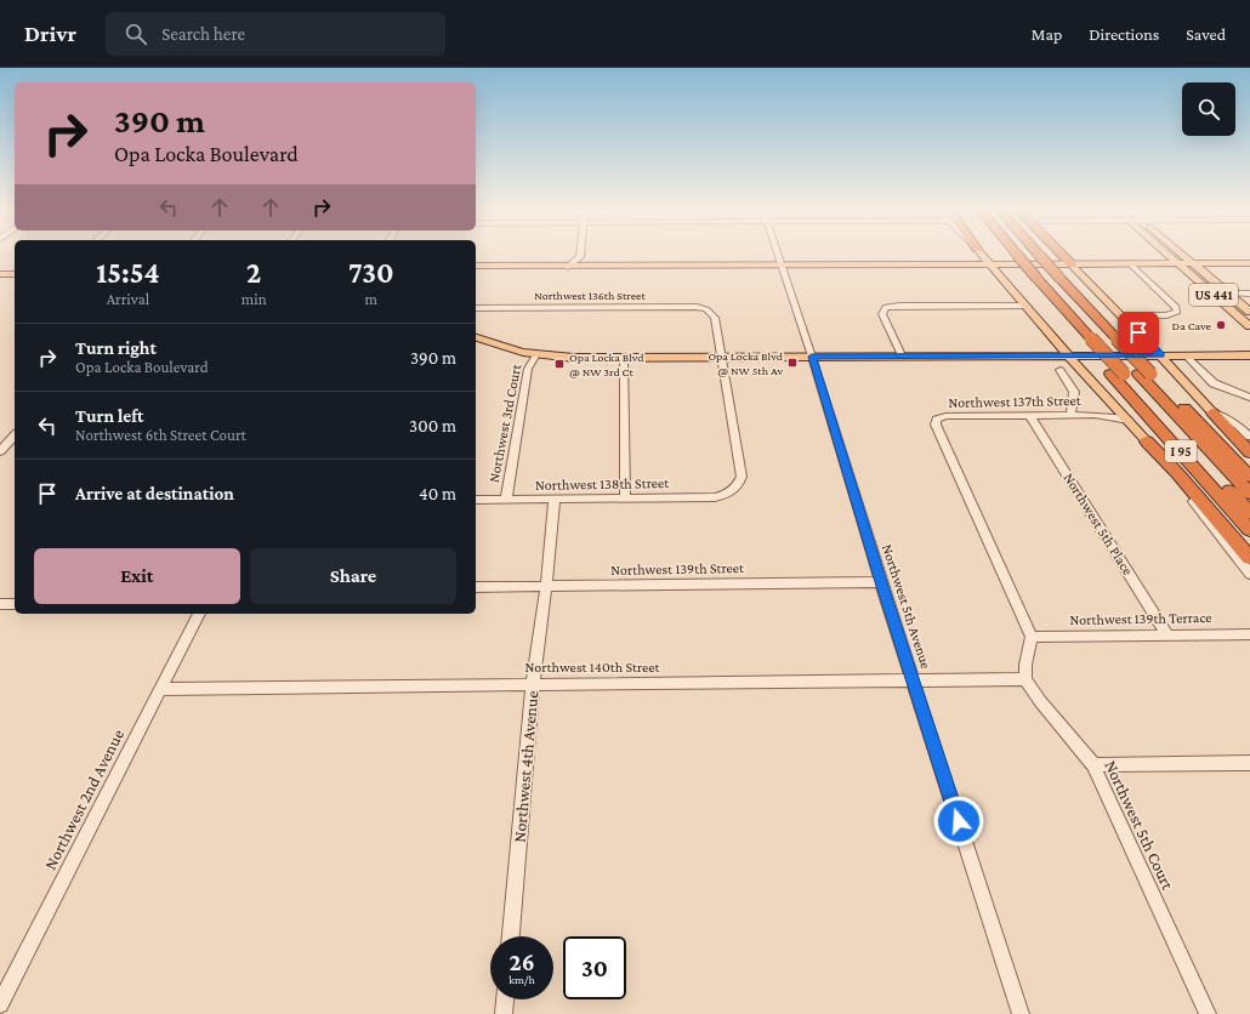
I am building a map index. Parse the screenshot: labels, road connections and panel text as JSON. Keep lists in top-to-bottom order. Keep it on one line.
{"streets":{"highway":["I 95"],"main road":["US 441"],"street":["Northwest 136th Street","Northwest 137th Street","Northwest 3rd Court","Northwest 138th Street","Northwest 5th Place","Northwest 139th Street","Northwest 5th Avenue","Northwest 139th Terrace","Northwest 140th Street","Northwest 4th Avenue","Northwest 2nd Avenue","Northwest 5th Court"]},"crossings":[["Northwest 136th Street","Northwest 138th Street"],["Northwest 137th Street","Northwest 5th Place"],["Northwest 137th Street","Northwest 139th Terrace"],["Northwest 3rd Court","Northwest 138th Street"],["Northwest 138th Street","Northwest 4th Avenue"],["Northwest 5th Place","Northwest 139th Terrace"],["Northwest 139th Street","Northwest 5th Avenue"],["Northwest 139th Street","Northwest 4th Avenue"],["Northwest 5th Avenue","Northwest 140th Street"],["Northwest 140th Street","Northwest 4th Avenue"],["Northwest 140th Street","Northwest 2nd Avenue"],["Northwest 140th Street","Northwest 5th Court"]],"places":{"other":["Da Cave"],"transit":["Opa Locka Blvd @ NW 5th Av","Opa Locka Blvd @ NW 3rd Ct"]},"page":{"header":"Drivr","search":"Search here","nav":["Map","Directions","Saved"],"turn":["390 m","Opa Locka Boulevard"],"eta":["15:54","Arrival","2","min","730","m"],"list":[{"name":"Turn right","note":"Opa Locka Boulevard","value":"390 m"},{"name":"Turn left","note":"Northwest 6th Street Court","value":"300 m"},{"name":"Arrive at destination","value":"40 m"}],"buttons":["Exit","Share"],"speed":"26 km/h","limit":"30"}}
